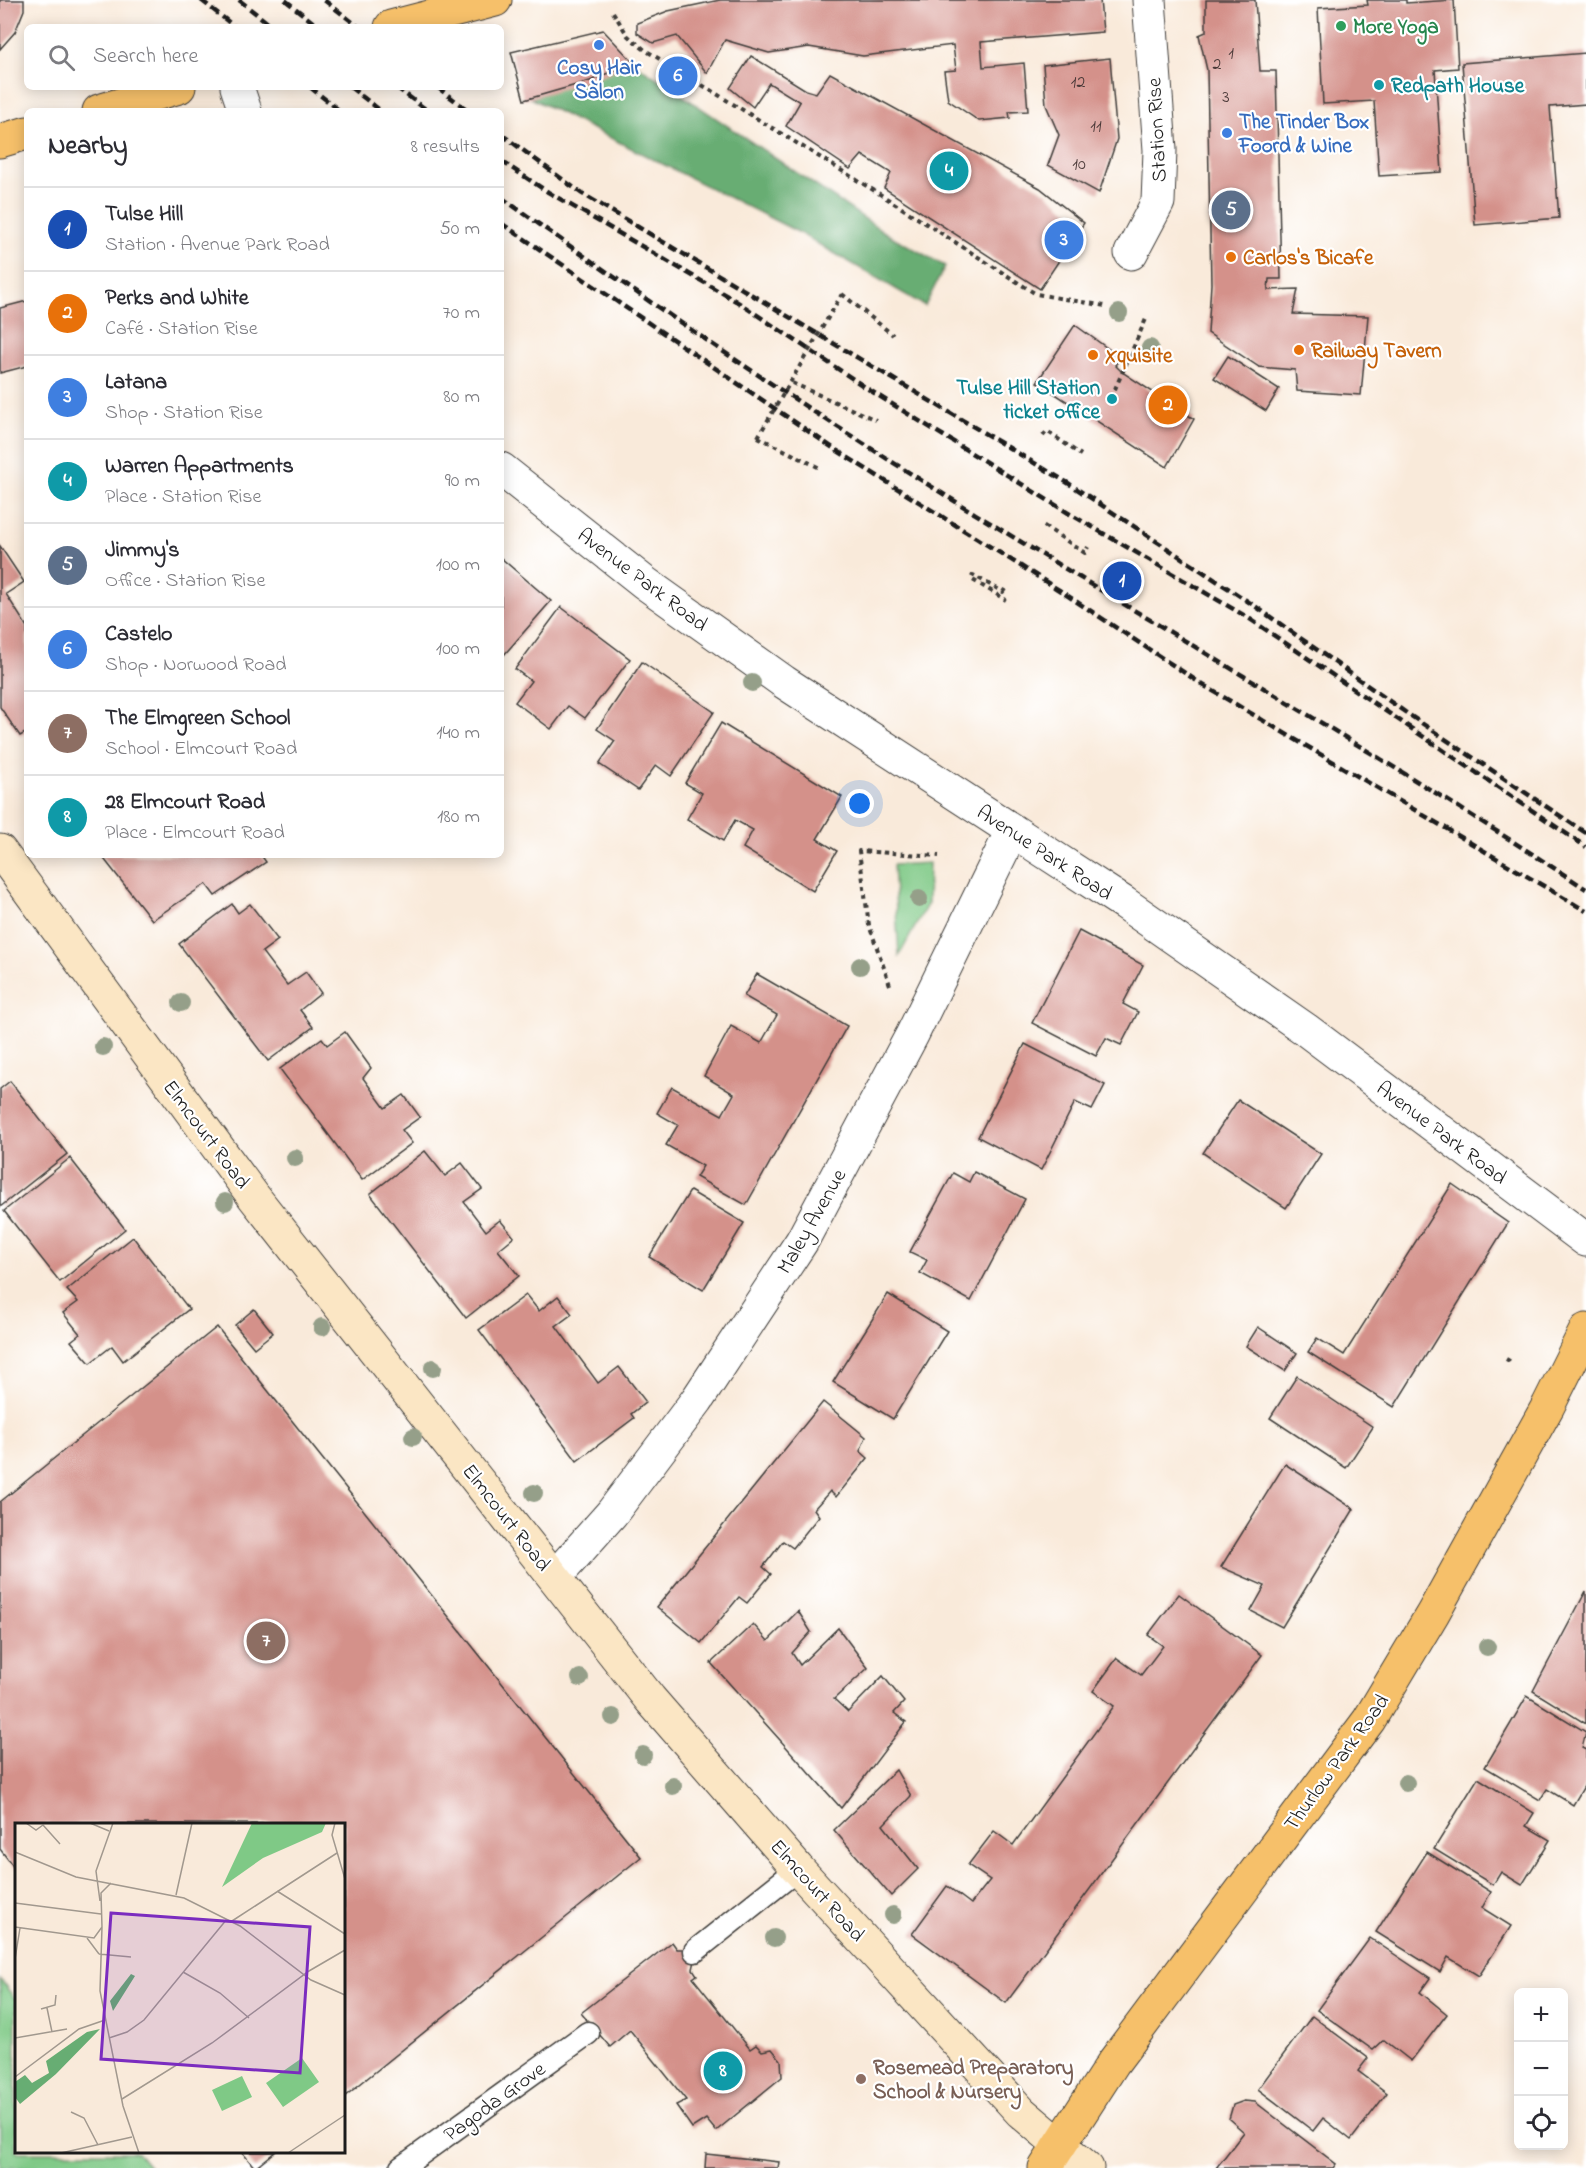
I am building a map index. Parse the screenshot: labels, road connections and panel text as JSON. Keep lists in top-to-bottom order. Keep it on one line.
{"streets":{"main road":["Thurlow Park Road"],"street":["Station Rise","Avenue Park Road","Elmcourt Road","Maley Avenue"],"lane":["Pagoda Grove"]},"crossings":[["Avenue Park Road","Maley Avenue"],["Elmcourt Road","Maley Avenue"],["Elmcourt Road","Thurlow Park Road"]],"places":["More Yoga","Cosy Hair Salon","Redpath House","The Tinder Box Foord & Wine","Carlos's Bicafe","Railway Tavern","Xquisite","Tulse Hill Station ticket office","Rosemead Preparatory School & Nursery"],"house_numbers":["1","2","12","3","11","10"],"page":{"search":"Search here","pins":["6","4","5","3","2","1","7","8"],"heading":["Nearby","8 results"],"list":[{"mark":"1","name":"Tulse Hill","note":"Station · Avenue Park Road","value":"50 m"},{"mark":"2","name":"Perks and White","note":"Café · Station Rise","value":"70 m"},{"mark":"3","name":"Latana","note":"Shop · Station Rise","value":"80 m"},{"mark":"4","name":"Warren Appartments","note":"Place · Station Rise","value":"90 m"},{"mark":"5","name":"Jimmy's","note":"Office · Station Rise","value":"100 m"},{"mark":"6","name":"Castelo","note":"Shop · Norwood Road","value":"100 m"},{"mark":"7","name":"The Elmgreen School","note":"School · Elmcourt Road","value":"140 m"},{"mark":"8","name":"28 Elmcourt Road","note":"Place · Elmcourt Road","value":"180 m"}],"map_buttons":["+","−"]}}
